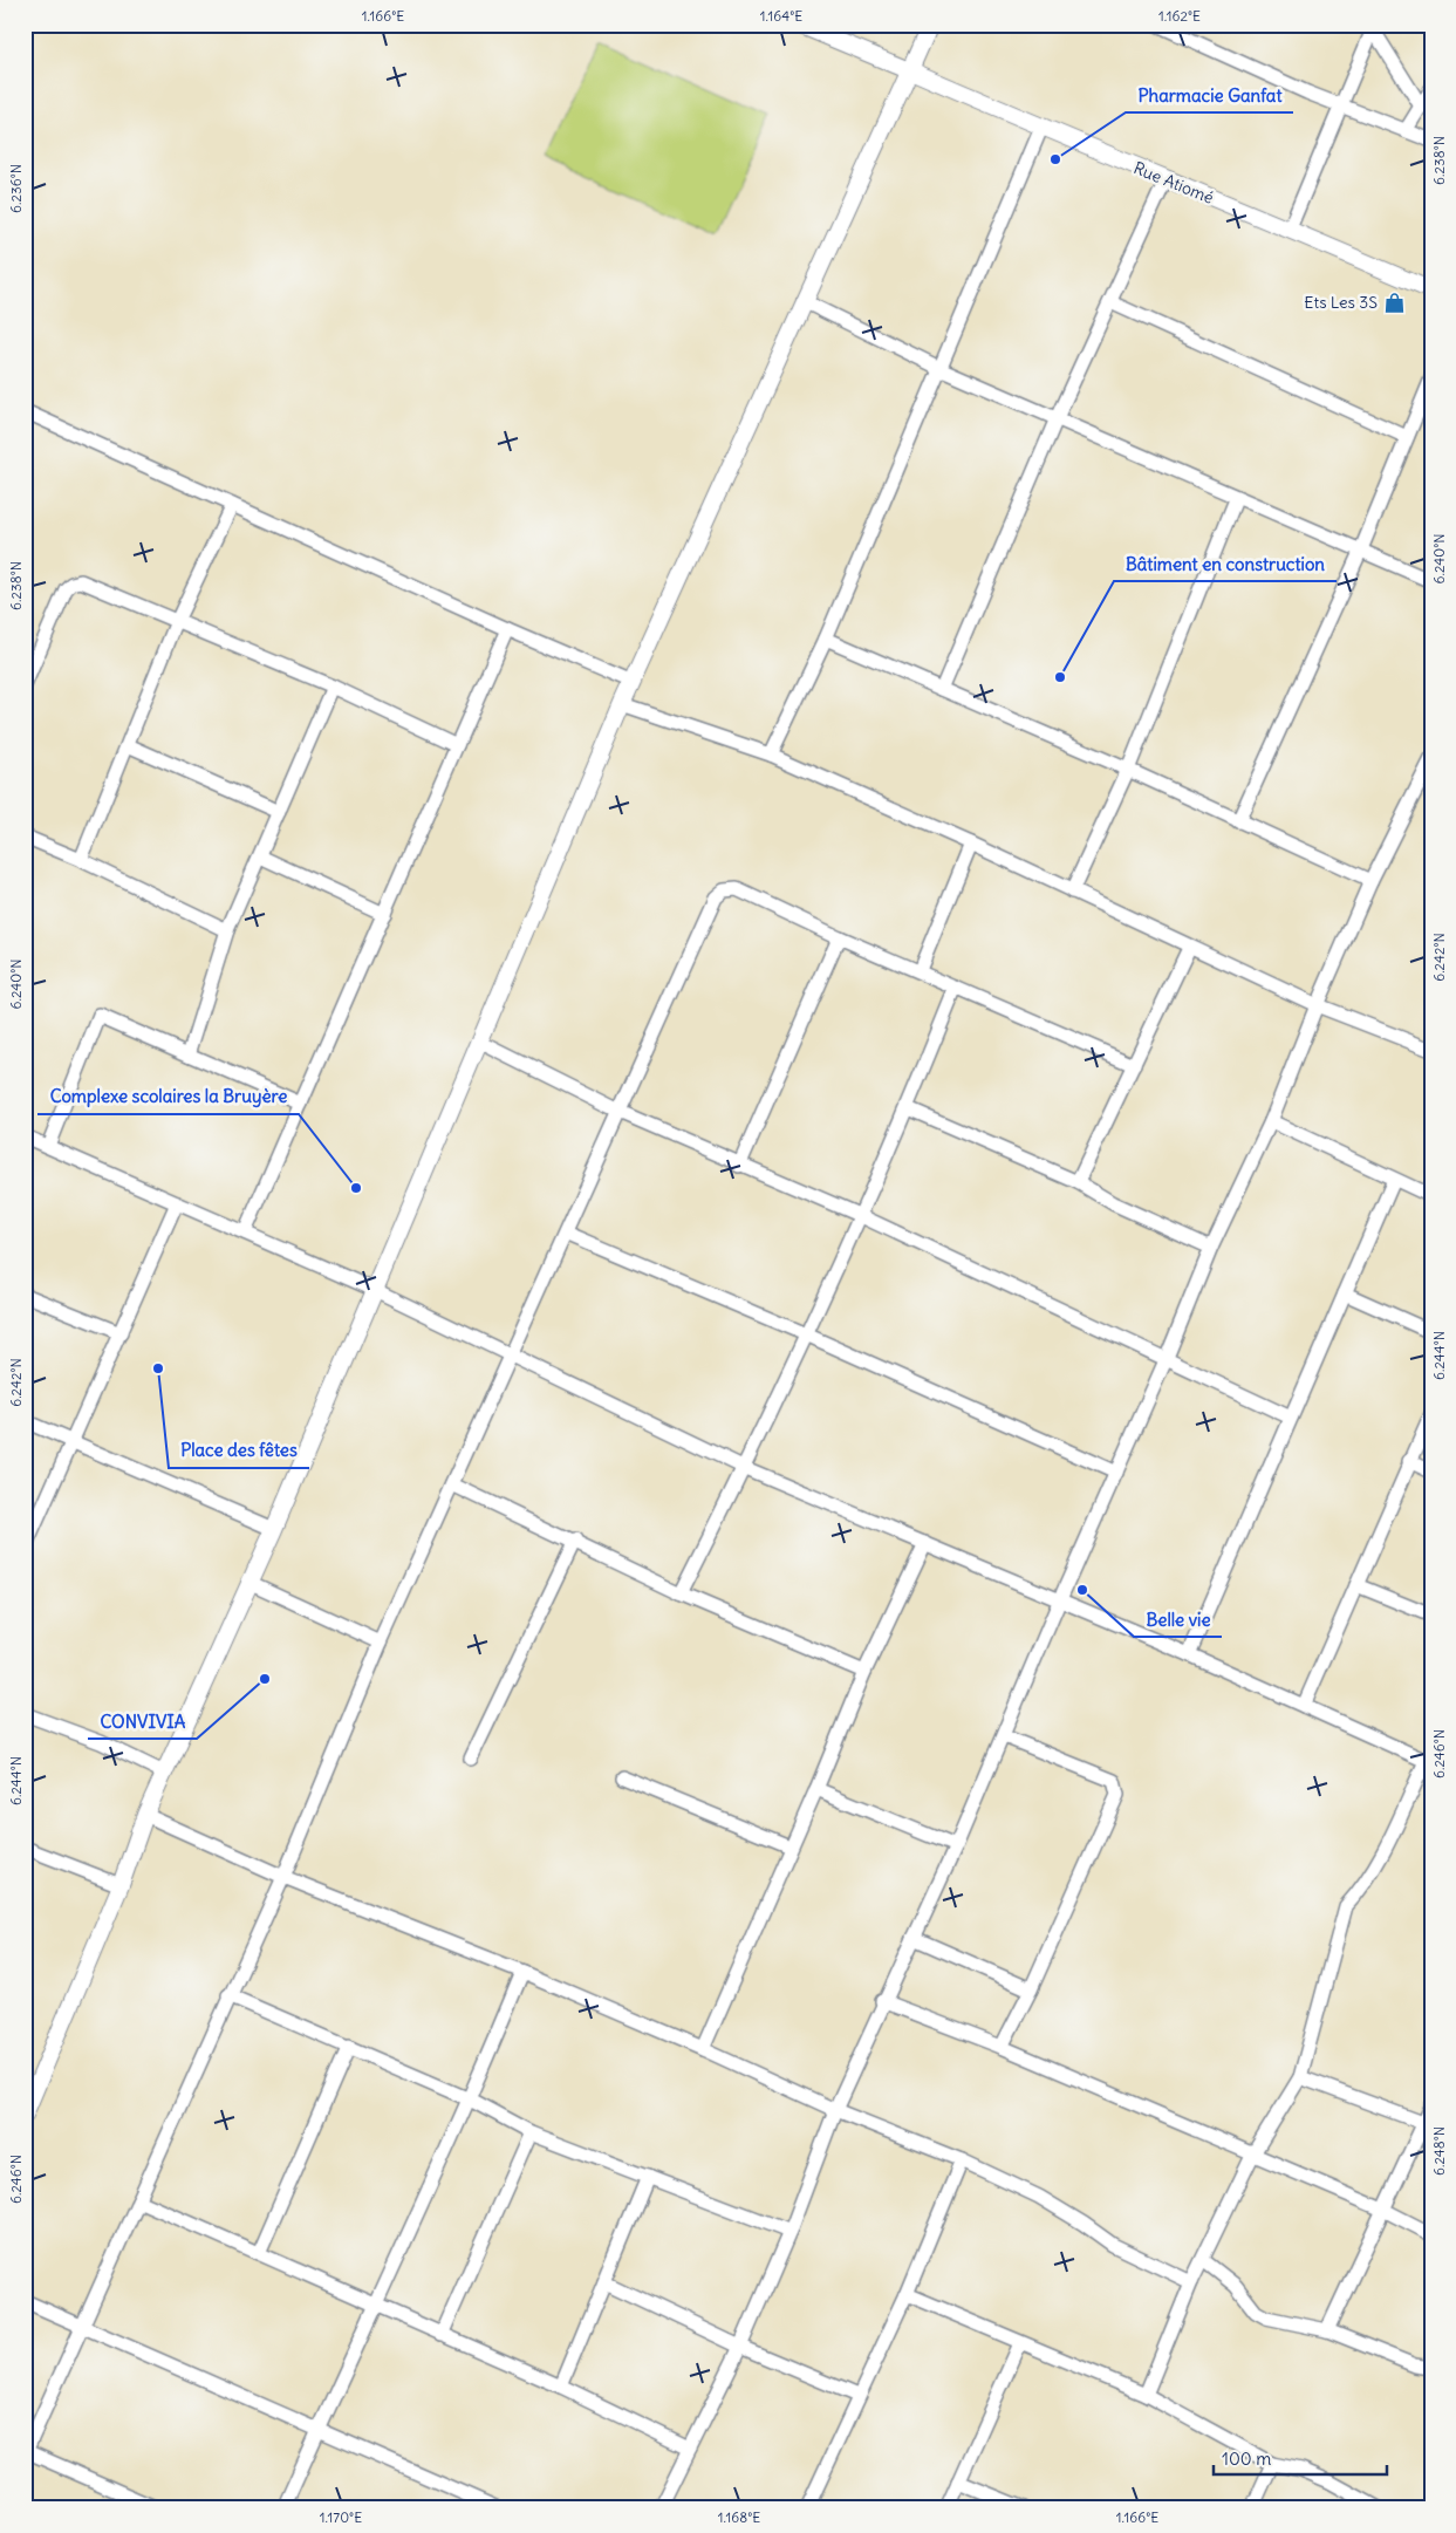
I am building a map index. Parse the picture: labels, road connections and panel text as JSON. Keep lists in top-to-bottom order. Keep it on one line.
{"streets":{"street":["Rue Atiomé"]},"places":{"other":["Pharmacie Ganfat","Bâtiment en construction","Complexe scolaires la Bruyère","Place des fêtes","Belle vie","CONVIVIA"],"shop":["Ets Les 3S"]},"scale_bar":"100 m","coordinates":["1.166°E","1.164°E","1.162°E","6.238°N","6.236°N","6.240°N","6.242°N","6.244°N","6.246°N","6.248°N","1.170°E","1.168°E"]}
